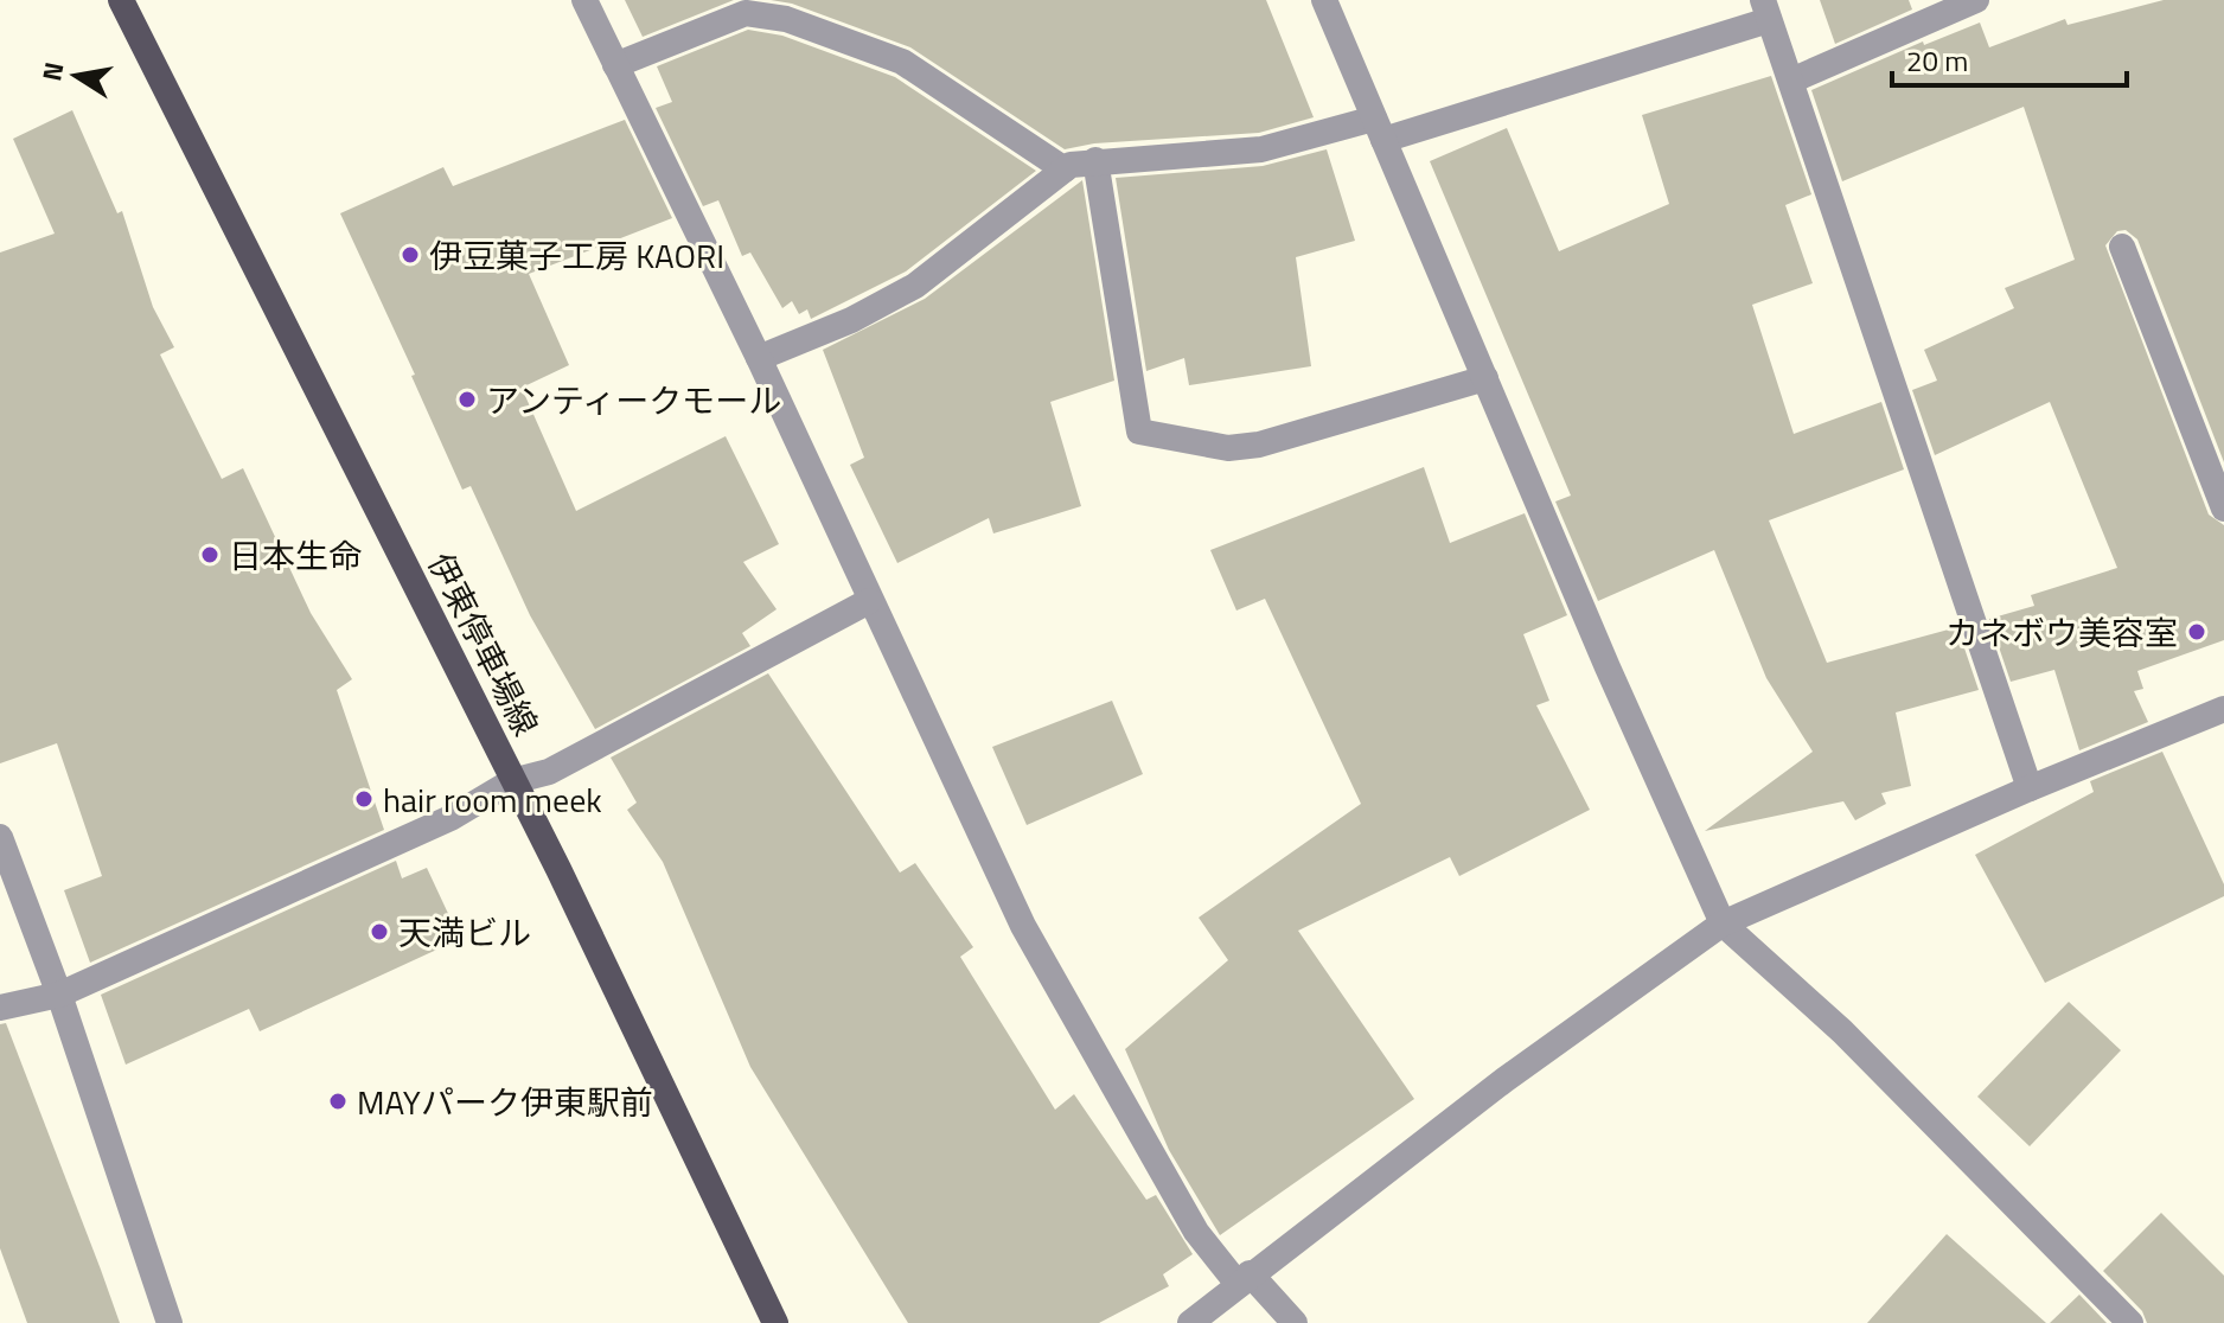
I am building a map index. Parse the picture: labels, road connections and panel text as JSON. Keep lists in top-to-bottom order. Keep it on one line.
{"streets":{"main road":["伊東停車場線"]},"places":["伊豆菓子工房 KAORI","アンティークモール","日本生命","カネボウ美容室","hair room meek","天満ビル","MAYパーク伊東駅前"],"scale_bar":"20 m","north":"left"}
